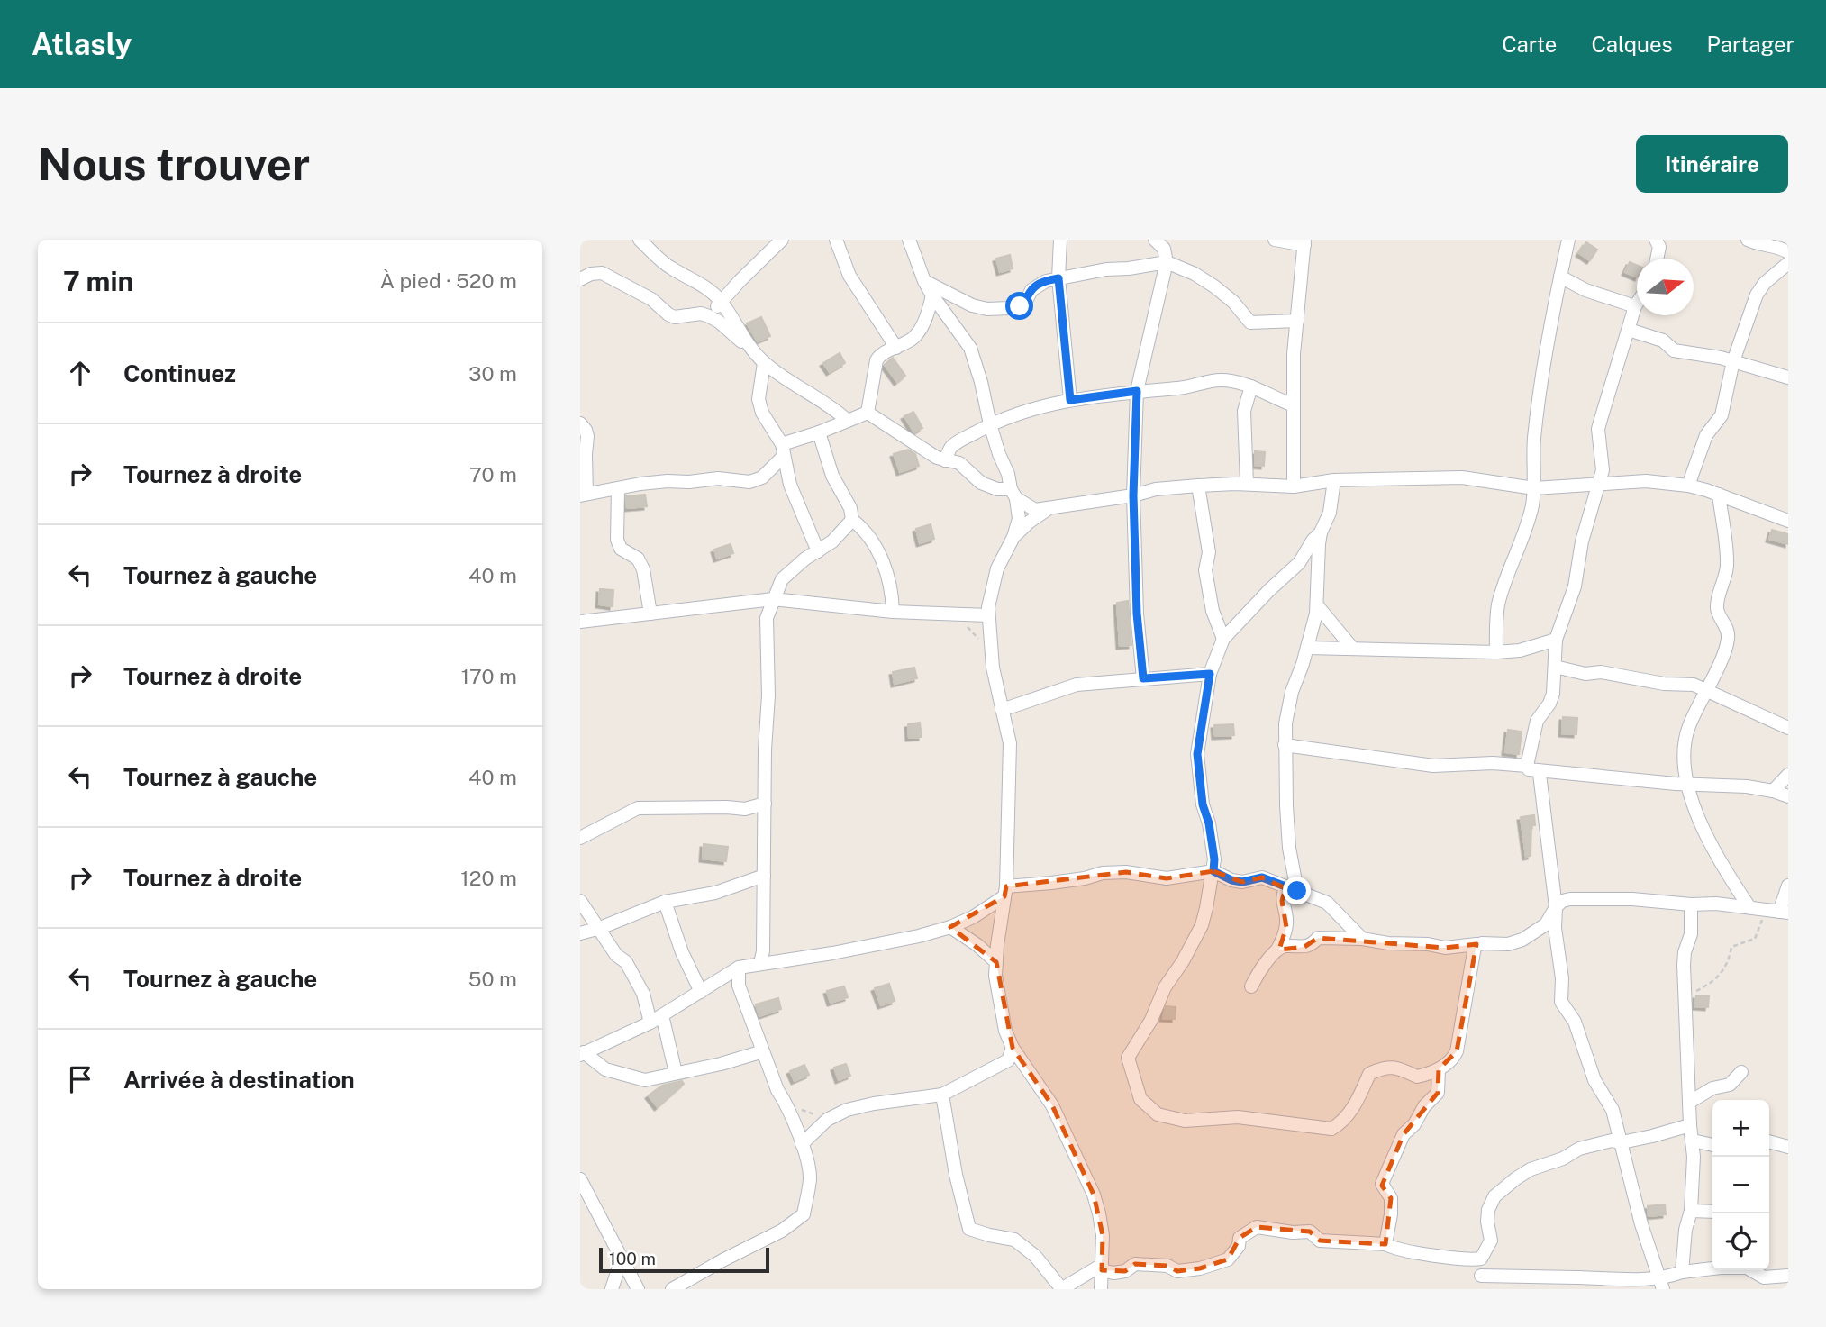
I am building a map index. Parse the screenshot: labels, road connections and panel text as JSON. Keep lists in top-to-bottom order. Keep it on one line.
{"scale_bar":"100 m","north":"right","page":{"header":"Atlasly","nav":["Carte","Calques","Partager"],"buttons":"Itinéraire","title":"Nous trouver","heading":["7 min","À pied · 520 m"],"list":[["Continuez","30 m"],["Tournez à droite","70 m"],["Tournez à gauche","40 m"],["Tournez à droite","170 m"],["Tournez à gauche","40 m"],["Tournez à droite","120 m"],["Tournez à gauche","50 m"],"Arrivée à destination"],"map_buttons":["+","−"],"scale":"100 m"}}
